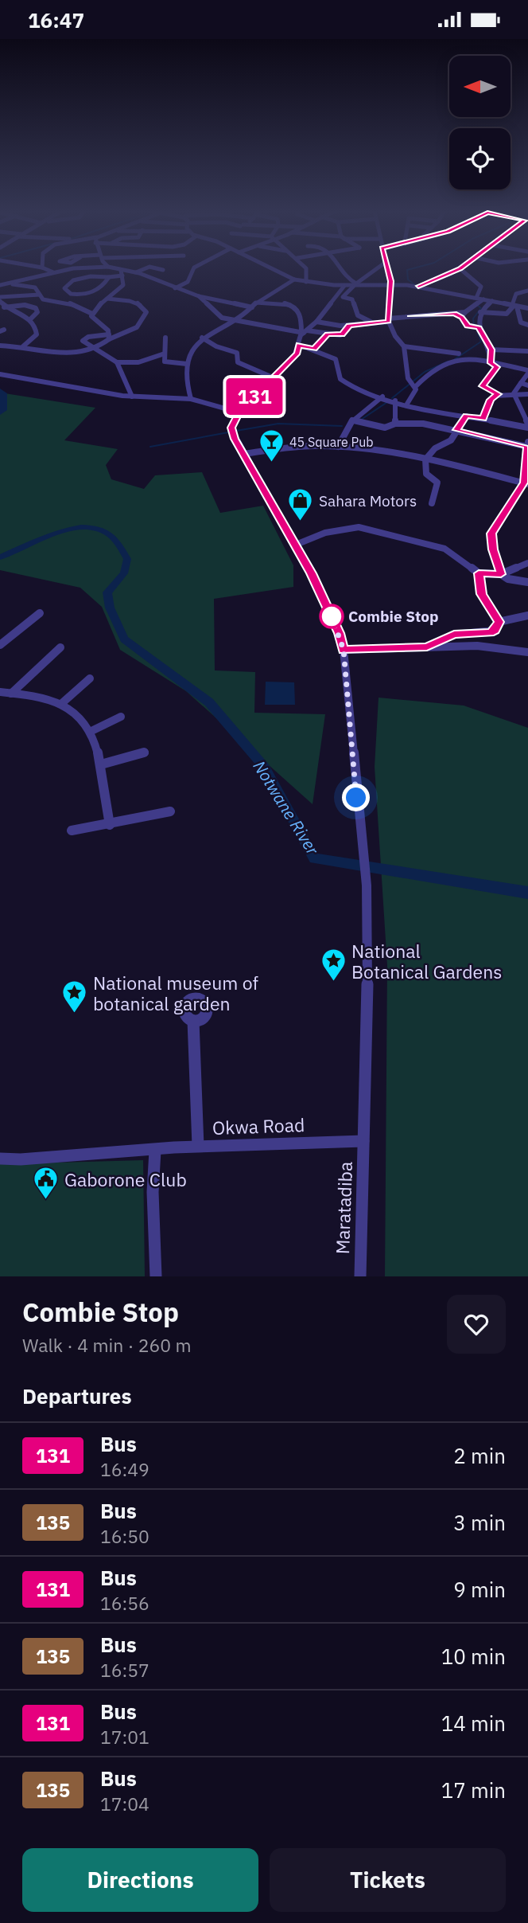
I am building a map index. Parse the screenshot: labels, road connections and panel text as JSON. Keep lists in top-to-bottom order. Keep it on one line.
{"streets":{"street":["Okwa Road","Maratadiba"]},"crossings":[["Okwa Road","Maratadiba"]],"water":["Notwane River"],"places":{"bar":["45 Square Pub"],"shop":["Sahara Motors"],"other":["Combie Stop"],"place":["National Botanical Gardens","National museum of botanical garden"],"public building":["Gaborone Club"]},"lines":["bus line 131"],"north":"left","page":{"status":"16:47","on_map":"131","heading":[["Combie Stop","Walk · 4 min · 260 m"],"Departures"],"list":[{"mark":"131","name":"Bus","note":"16:49","value":"2 min"},{"mark":"135","name":"Bus","note":"16:50","value":"3 min"},{"mark":"131","name":"Bus","note":"16:56","value":"9 min"},{"mark":"135","name":"Bus","note":"16:57","value":"10 min"},{"mark":"131","name":"Bus","note":"17:01","value":"14 min"},{"mark":"135","name":"Bus","note":"17:04","value":"17 min"}],"buttons":["Directions","Tickets"]}}
